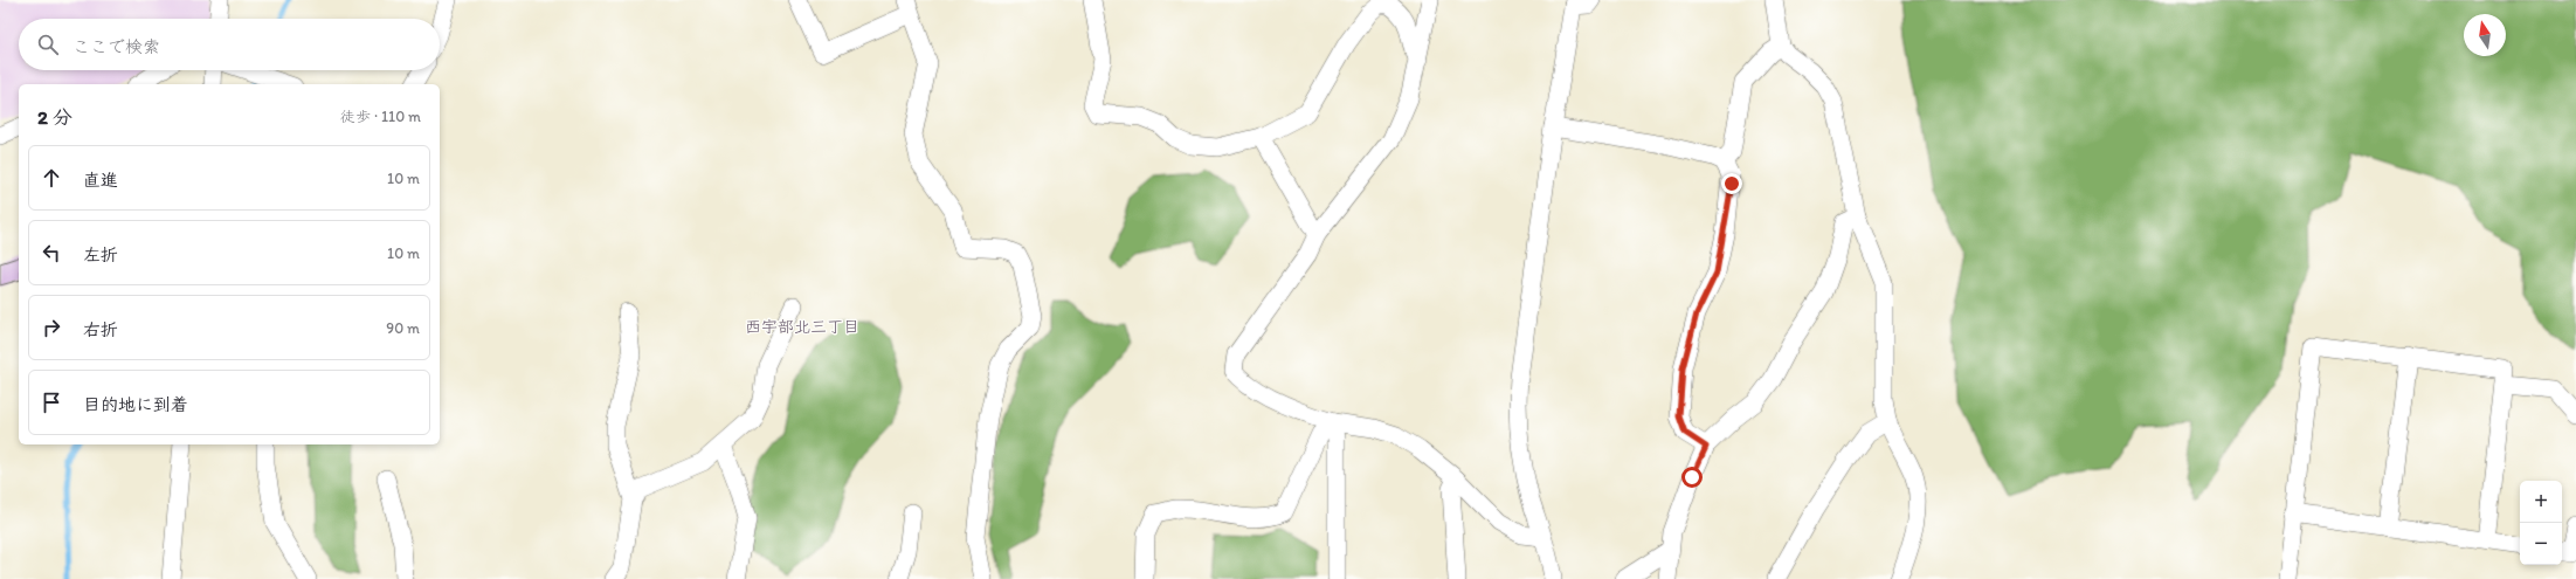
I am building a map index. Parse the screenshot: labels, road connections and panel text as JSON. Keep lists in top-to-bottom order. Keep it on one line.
{"districts":["西宇部北三丁目"],"north":"top","page":{"search":"ここで検索","heading":["2 分","徒歩 · 110 m"],"list":[["直進","10 m"],["左折","10 m"],["右折","90 m"],"目的地に到着"],"map_buttons":["+","−"]}}
